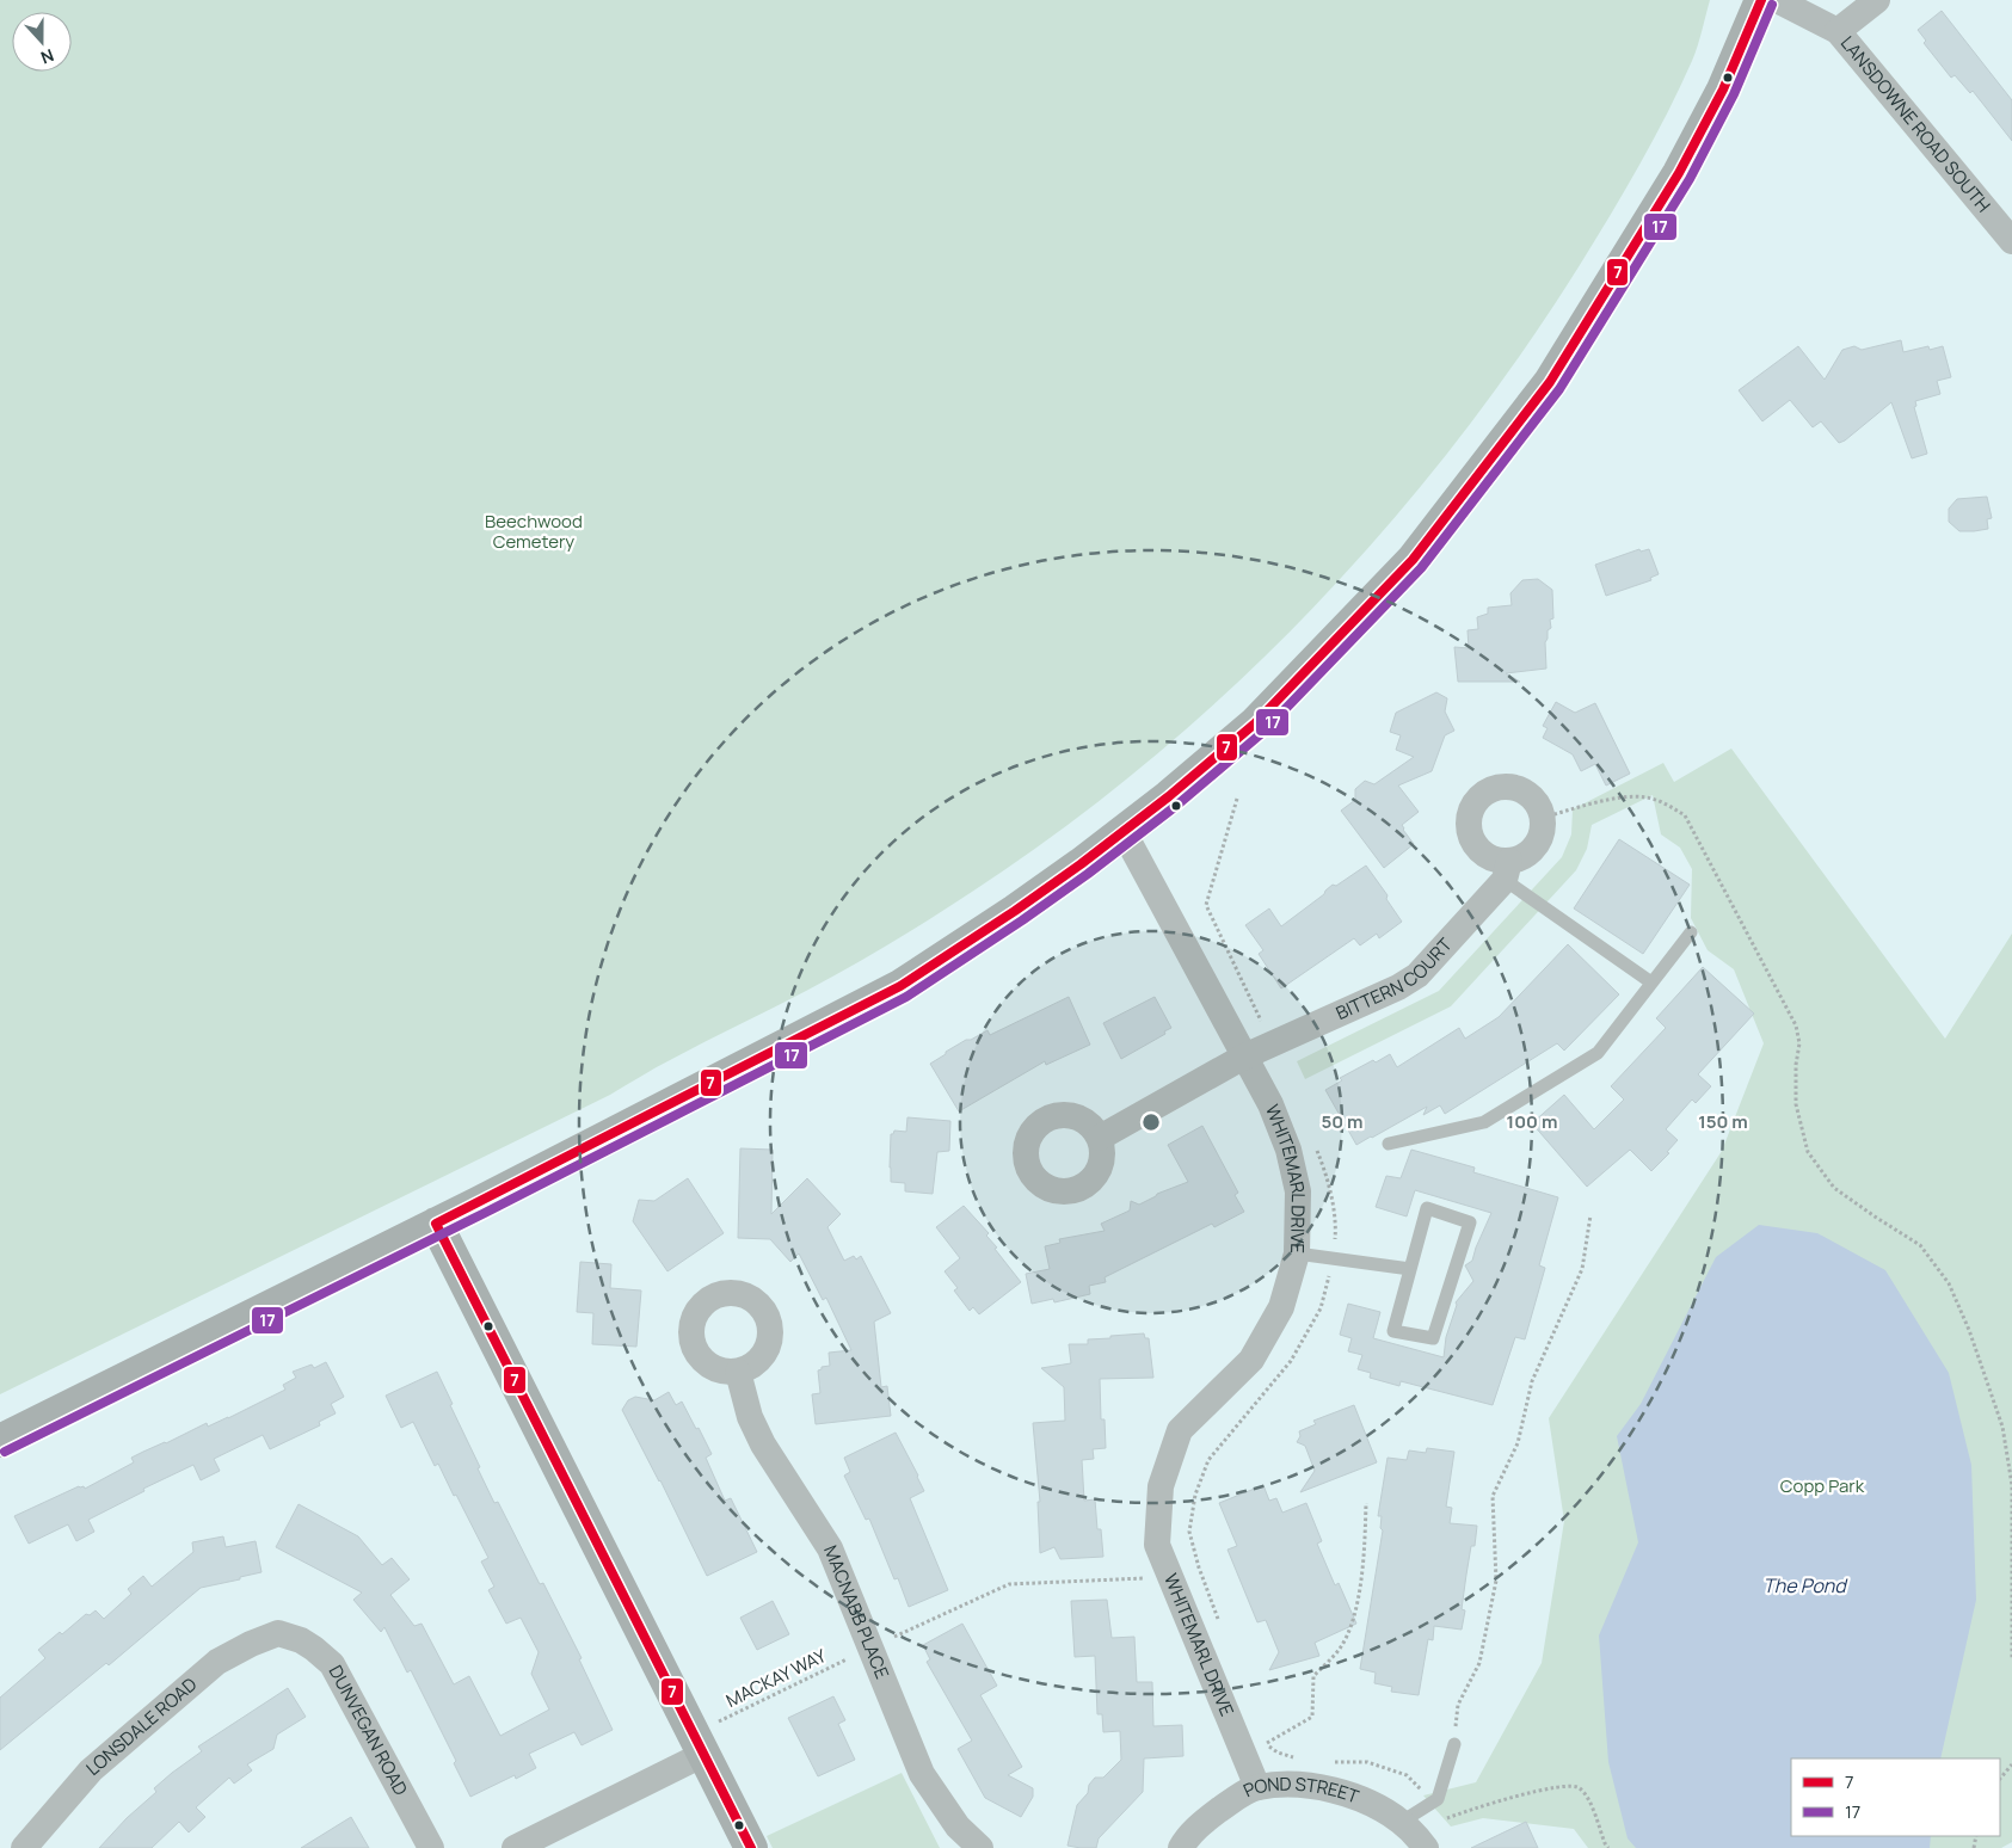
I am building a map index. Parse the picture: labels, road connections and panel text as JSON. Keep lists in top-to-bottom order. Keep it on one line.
{"streets":{"street":["LANSDOWNE ROAD SOUTH","BITTERN COURT","WHITEMARL DRIVE","MACNABB PLACE","LONSDALE ROAD","DUNVEGAN ROAD","POND STREET"],"path":["MACKAY WAY"]},"crossings":[["BITTERN COURT","WHITEMARL DRIVE"],["WHITEMARL DRIVE","MACKAY WAY"],["WHITEMARL DRIVE","POND STREET"],["MACNABB PLACE","MACKAY WAY"],["LONSDALE ROAD","DUNVEGAN ROAD"]],"water":["The Pond"],"parks":["Beechwood Cemetery","Copp Park"],"lines":["transit line 7","transit line 17"],"legend":["7","17"],"north":"bottom","rings":["50 m","100 m","150 m"]}
